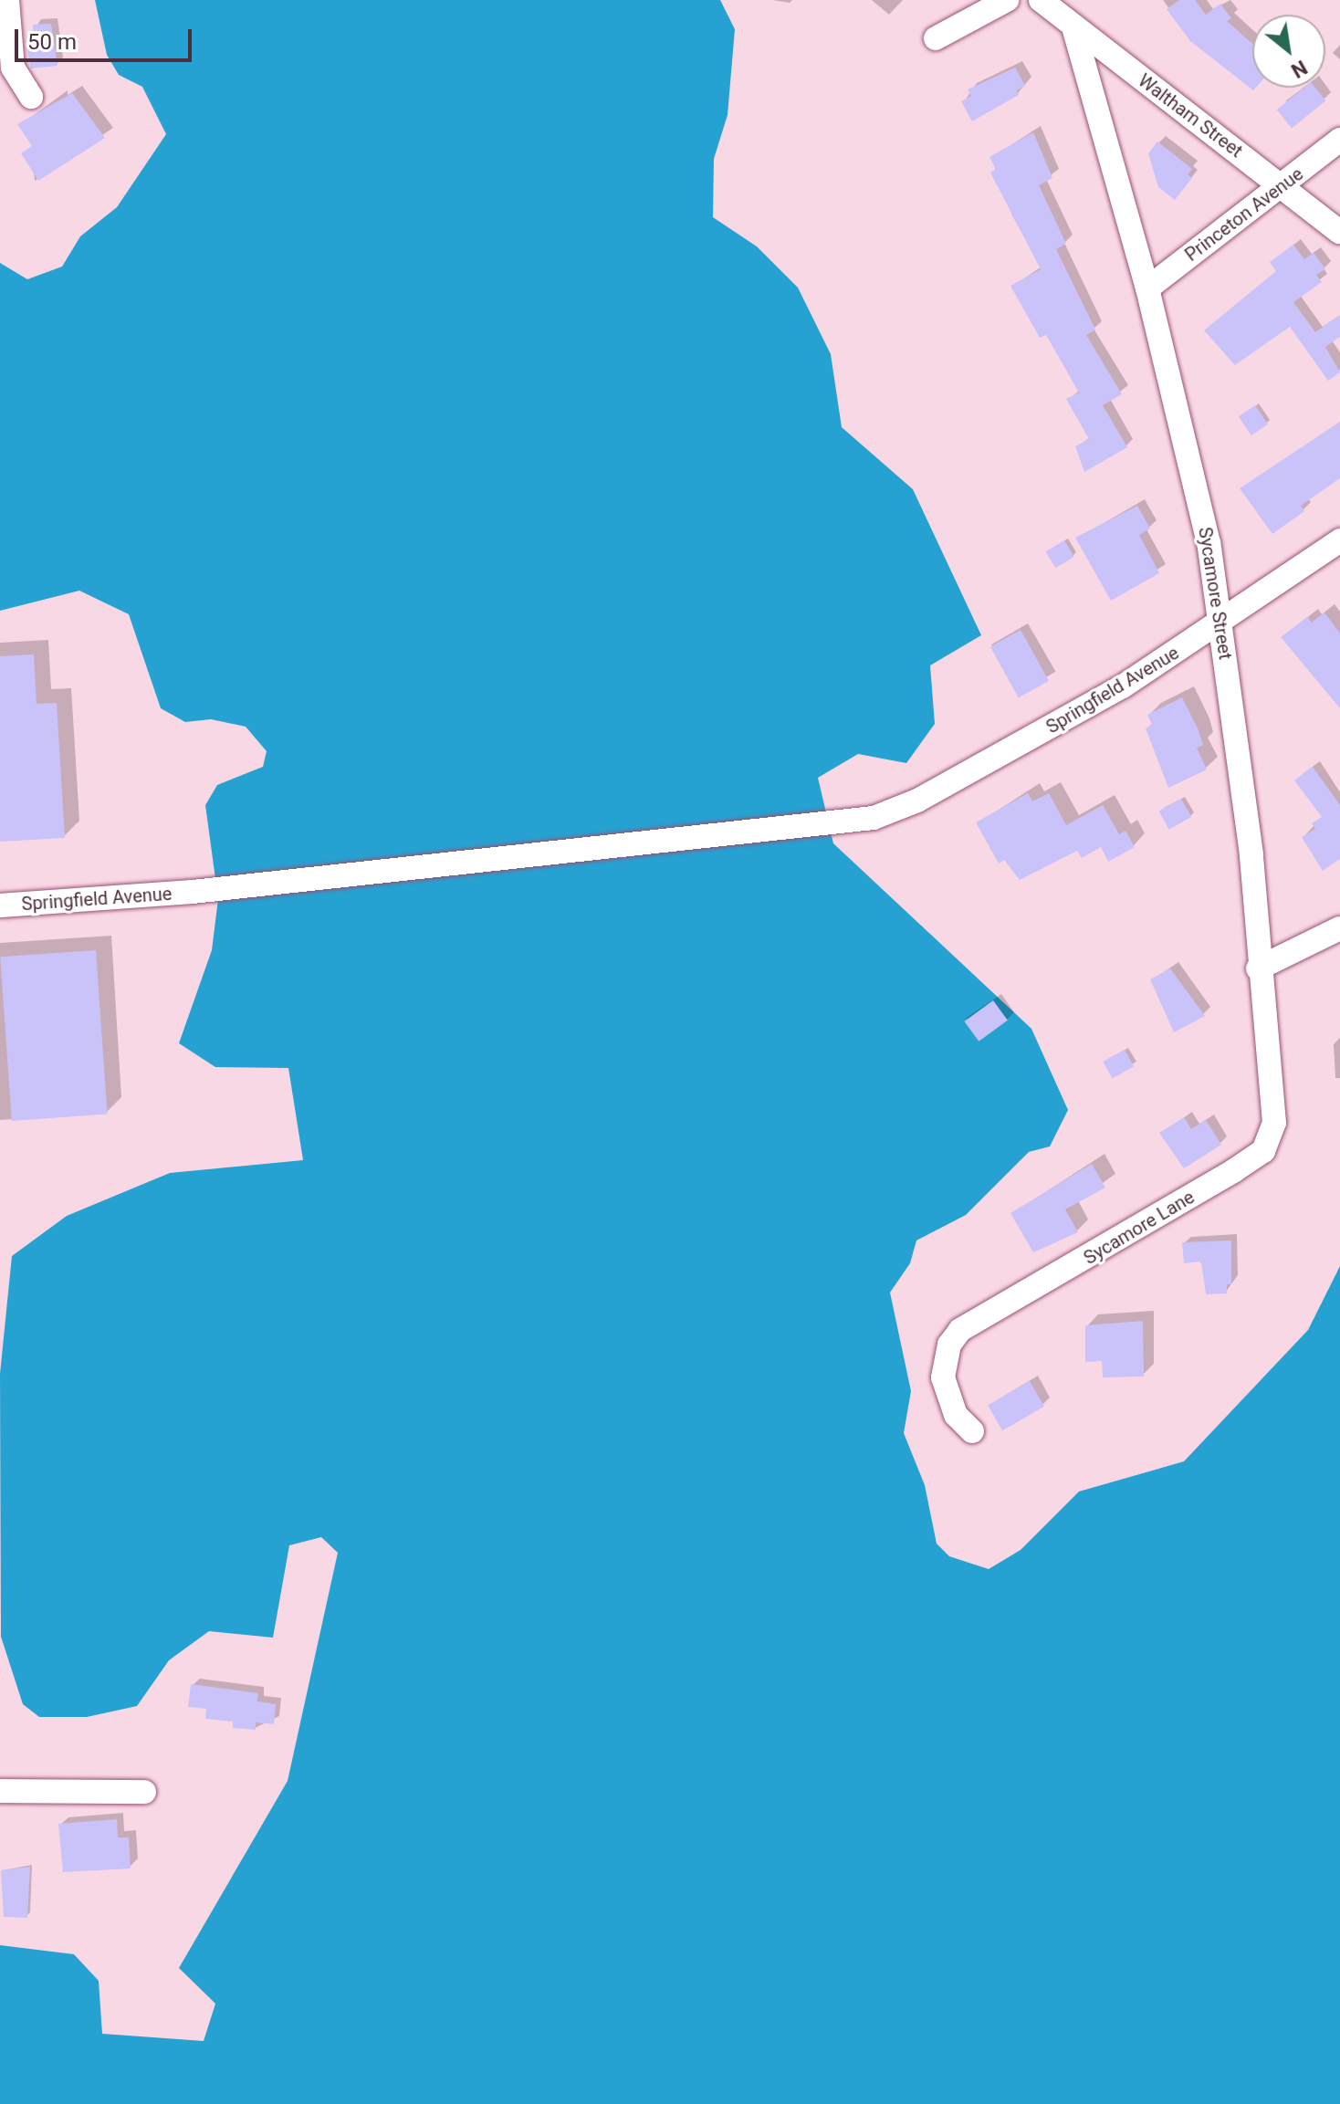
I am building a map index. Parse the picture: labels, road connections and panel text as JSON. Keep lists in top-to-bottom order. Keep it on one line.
{"streets":{"street":["Waltham Street","Princeton Avenue","Sycamore Street","Springfield Avenue","Sycamore Lane"]},"crossings":[["Waltham Street","Princeton Avenue"],["Waltham Street","Sycamore Street"],["Princeton Avenue","Sycamore Street"],["Sycamore Street","Springfield Avenue"],["Sycamore Street","Sycamore Lane"]],"scale_bar":"50 m","north":"bottom right"}
